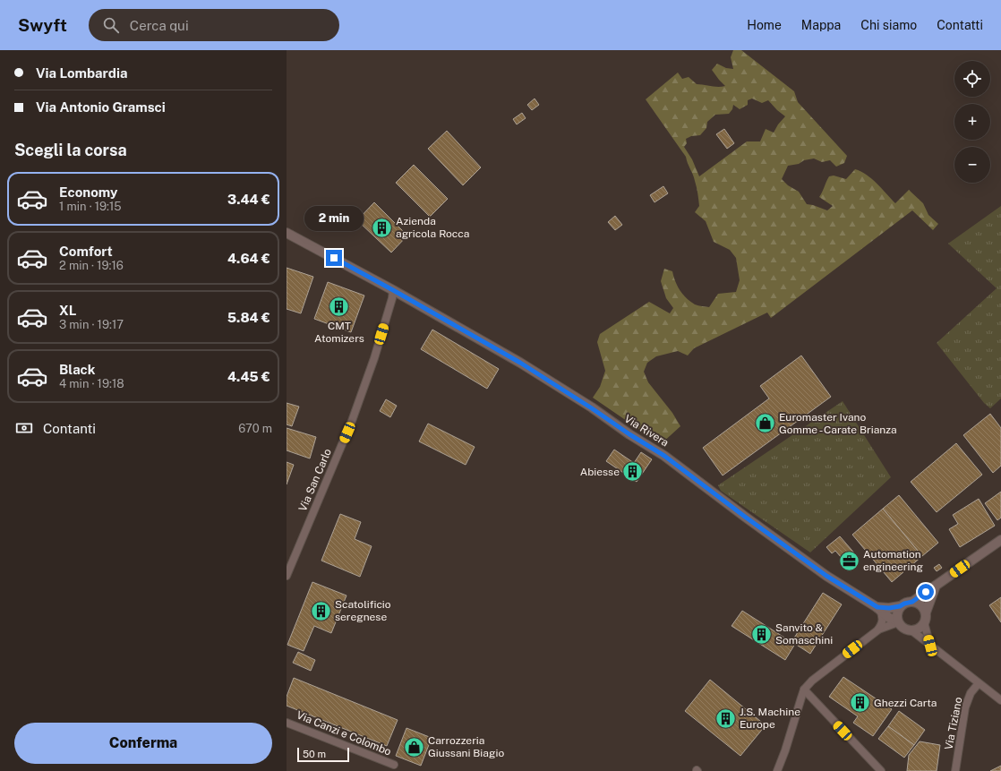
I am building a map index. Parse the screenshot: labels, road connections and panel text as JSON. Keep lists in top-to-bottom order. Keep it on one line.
{"streets":{"street":["Via Rivera","Via San Carlo","Via Tiziano","Via Canzi e Colombo"]},"crossings":[["Via Rivera","Via San Carlo"]],"places":{"building":["Azienda agricola Rocca","CMT Atomizers","Abiesse","Scatolificio seregnese","Sanvito & Somaschini","Ghezzi Carta","J.S. Machine Europe"],"shop":["Euromaster Ivano Gomme - Carate Brianza","Carrozzeria Giussani Biagio"],"office":["Automation engineering"]},"scale_bar":"50 m","page":{"header":"Swyft","search":"Cerca qui","nav":["Home","Mappa","Chi siamo","Contatti"],"banner":["Via Lombardia","Via Antonio Gramsci"],"map_buttons":["+","−"],"heading":"Scegli la corsa","list":[{"name":"Economy","note":"1 min · 19:15","value":"3.44 €"},{"name":"Comfort","note":"2 min · 19:16","value":"4.64 €"},{"name":"XL","note":"3 min · 19:17","value":"5.84 €"},{"name":"Black","note":"4 min · 19:18","value":"4.45 €"}],"bubble":"2 min","pay":["Contanti","670 m"],"buttons":"Conferma","scale":"50 m"}}
